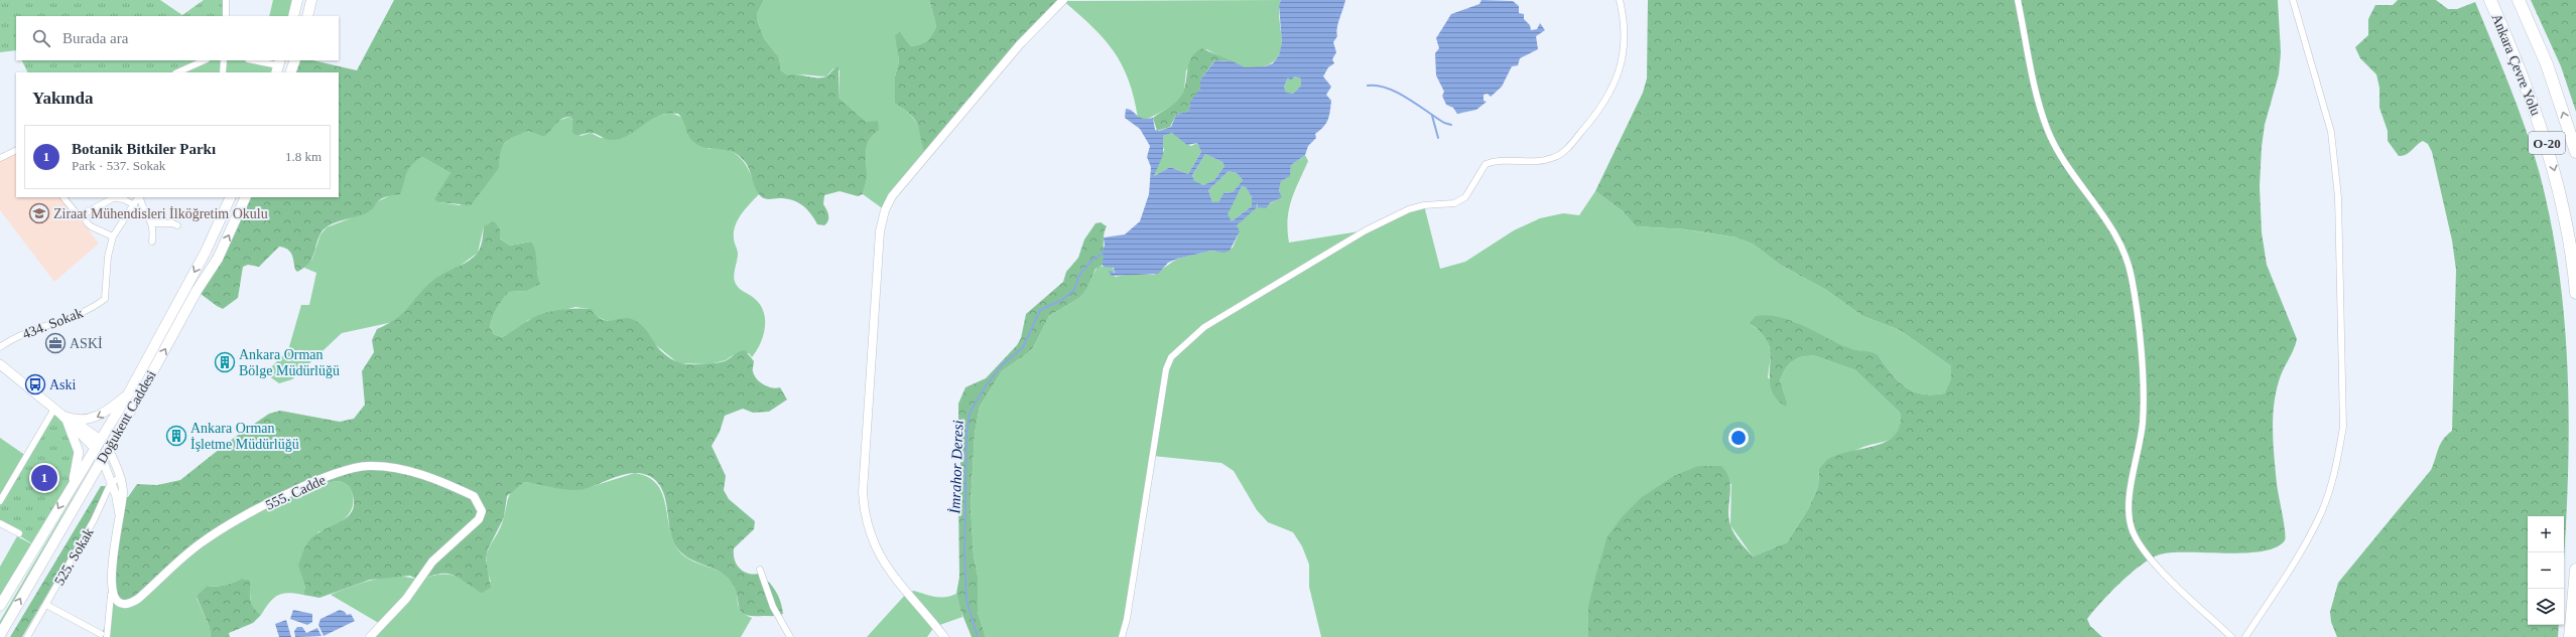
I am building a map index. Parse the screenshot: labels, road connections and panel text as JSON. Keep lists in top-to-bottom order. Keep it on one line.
{"streets":{"highway":["Ankara Çevre Yolu","O-20"],"main road":["Doğukent Caddesi"],"street":["434. Sokak","555. Cadde","525. Sokak"]},"water":["İmrahor Deresi"],"places":{"school or university":["Ziraat Mühendisleri İlköğretim Okulu"],"office":["ASKİ"],"building":["Ankara Orman Bölge Müdürlüğü","Ankara Orman İşletme Müdürlüğü"],"bus stop":["Aski"]},"page":{"search":"Burada ara","heading":"Yakında","list":[{"mark":"1","name":"Botanik Bitkiler Parkı","note":"Park · 537. Sokak","value":"1.8 km"}],"pins":"1","map_buttons":["+","−"]}}
